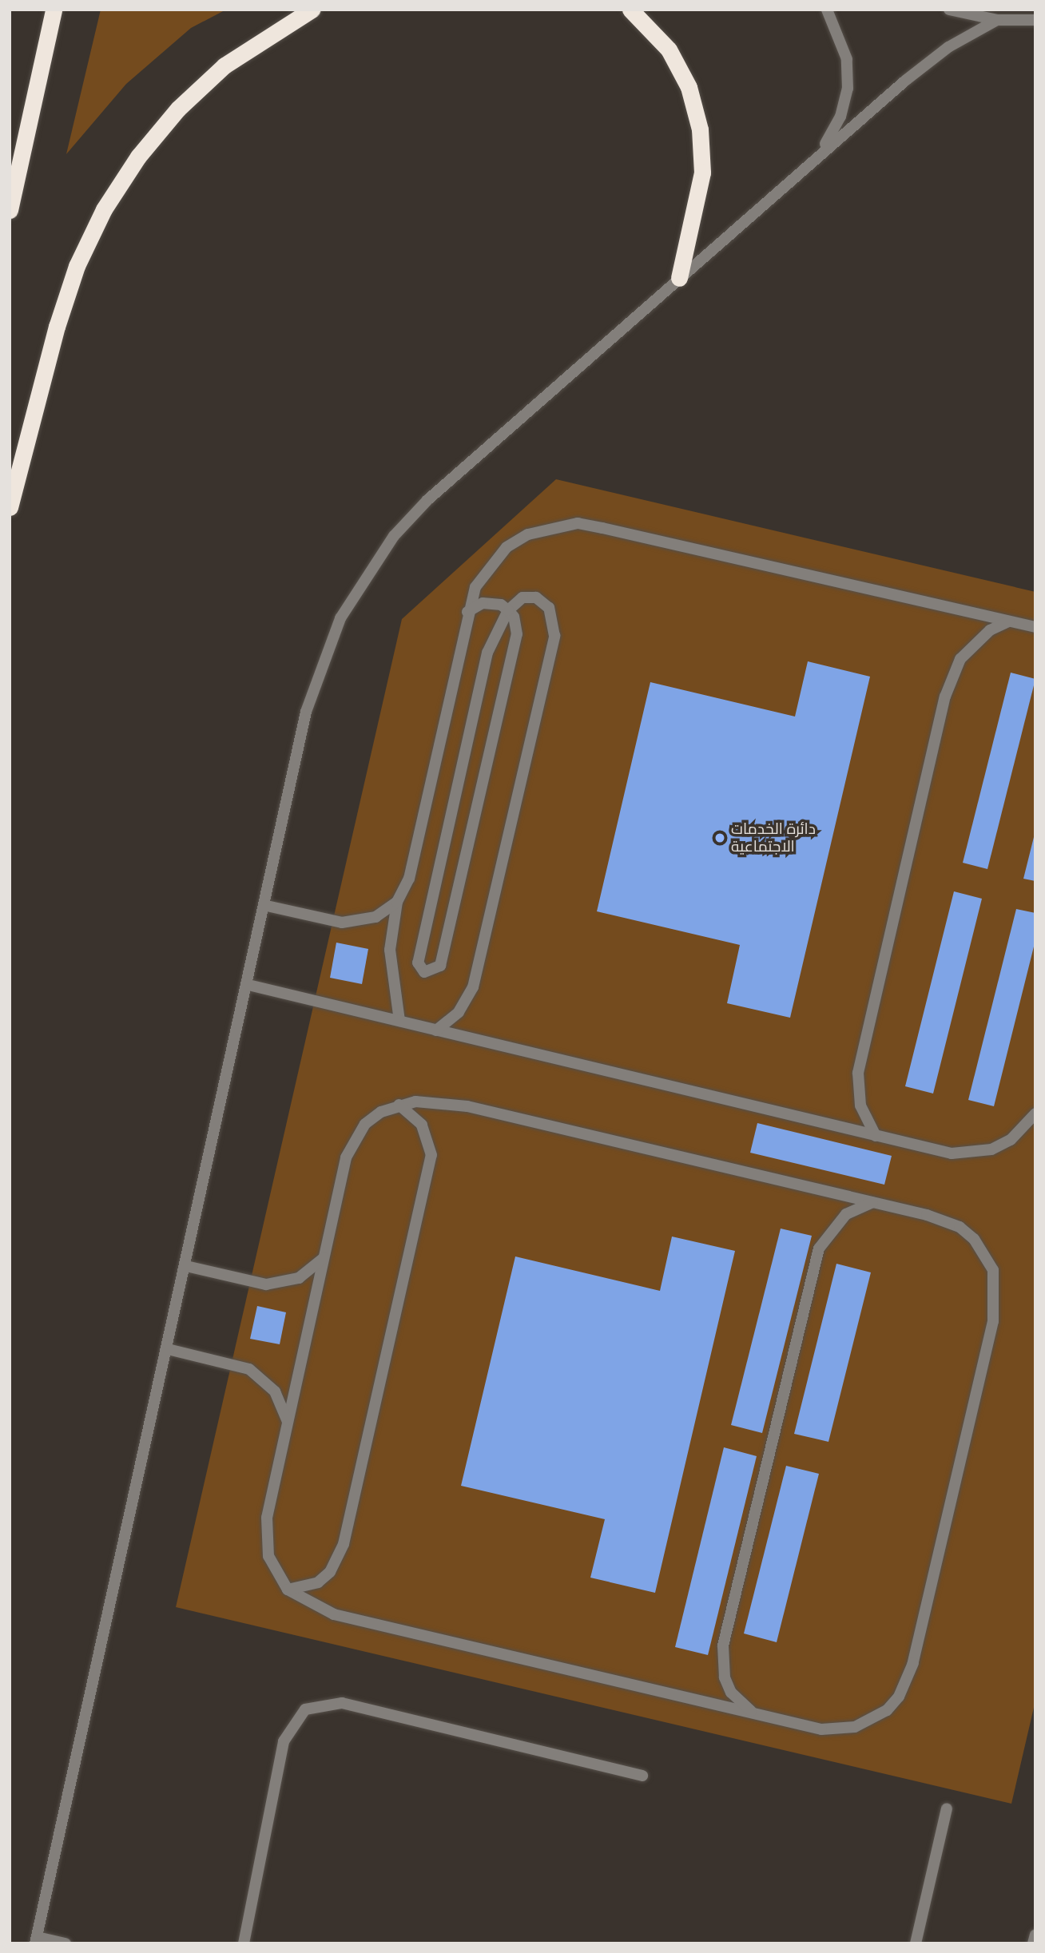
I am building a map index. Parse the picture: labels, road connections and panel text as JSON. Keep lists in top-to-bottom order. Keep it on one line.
{"places":["دائرة الخدمات الاجتماعية"]}
